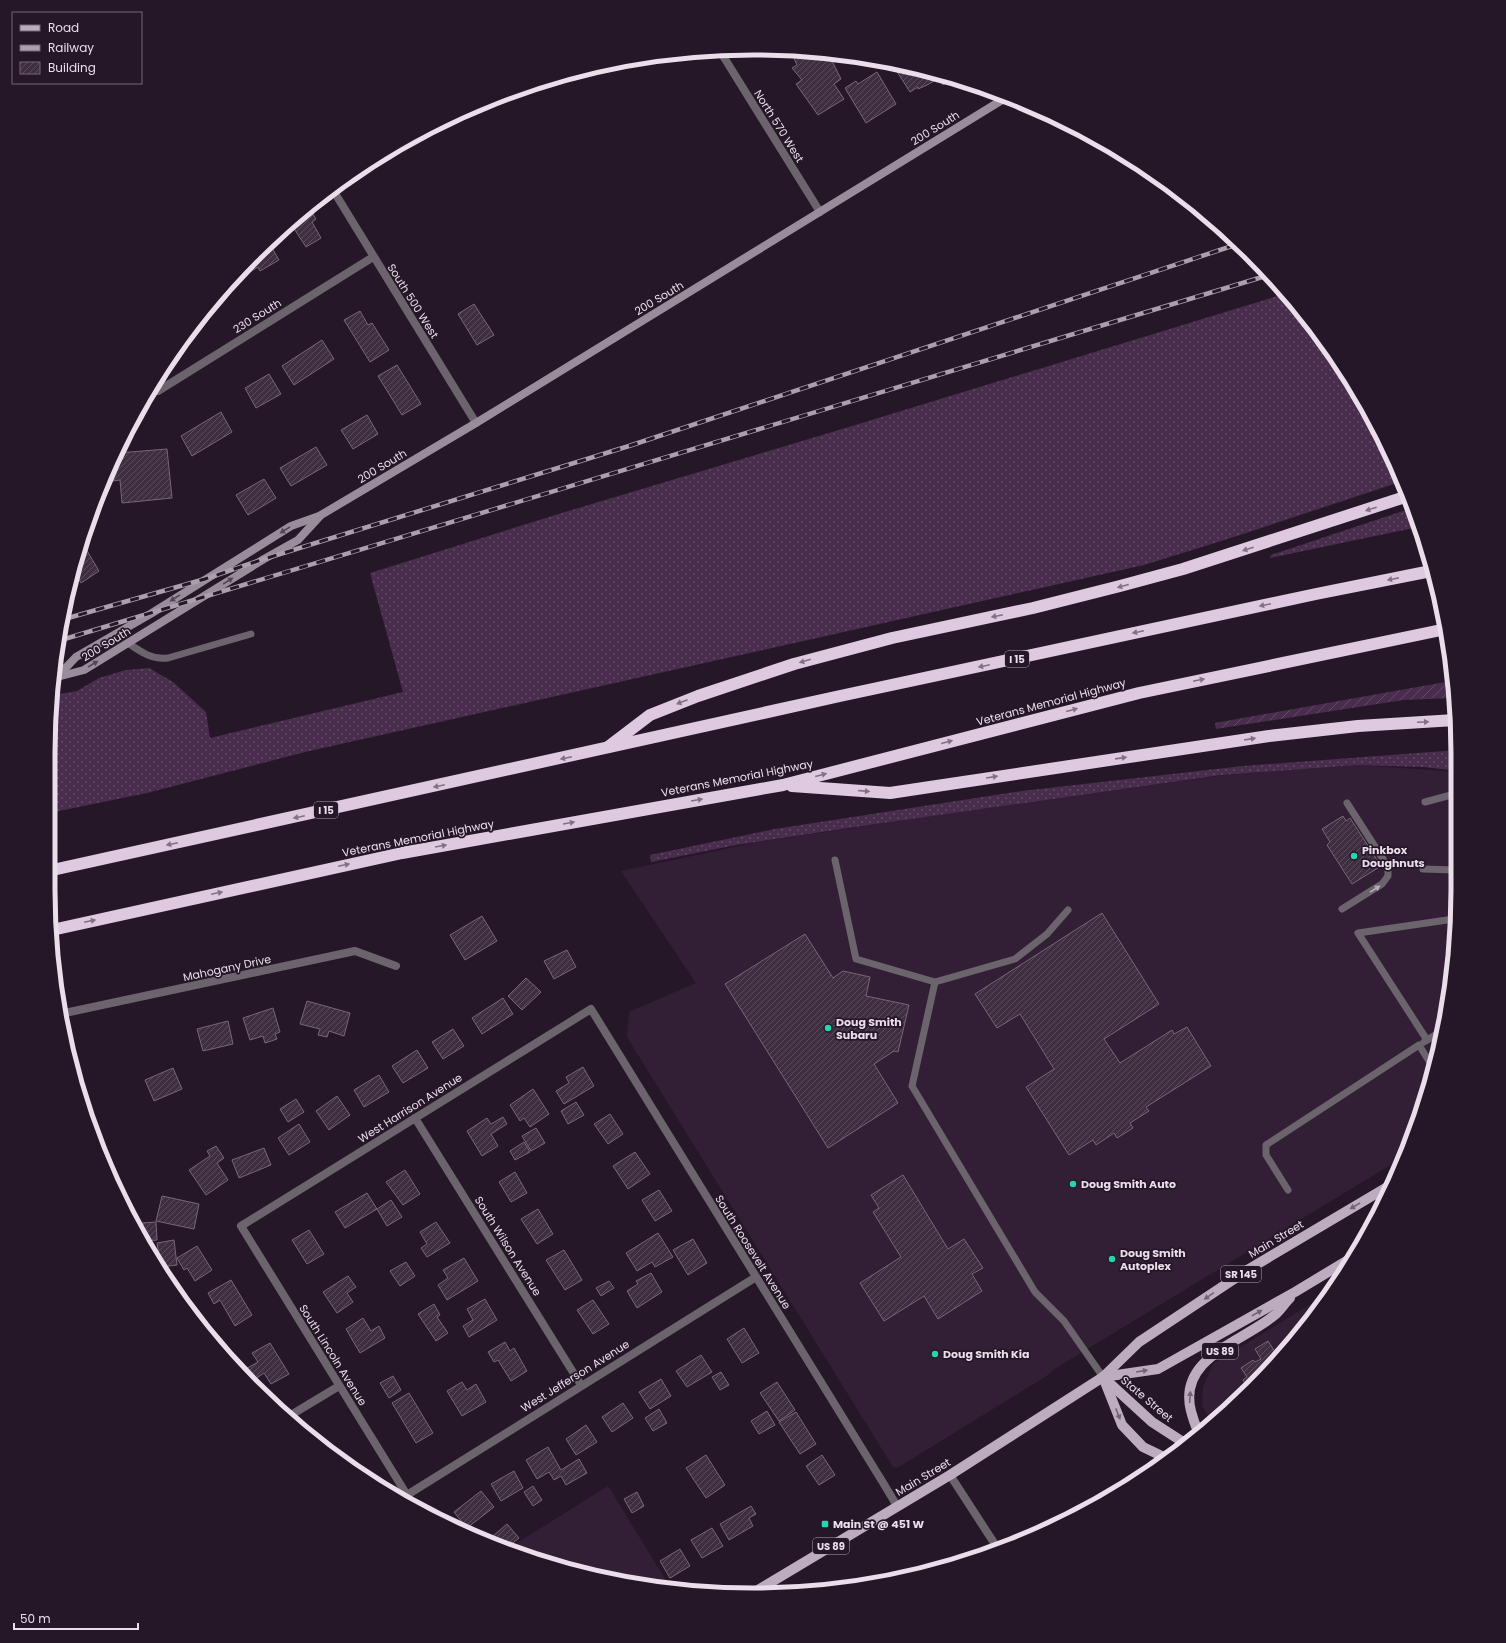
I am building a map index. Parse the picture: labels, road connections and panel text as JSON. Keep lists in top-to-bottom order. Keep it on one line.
{"streets":{"highway":["I 15","Veterans Memorial Highway"],"main road":["Main Street","SR 145","US 89","State Street"],"street":["North 570 West","200 South","South 500 West","230 South","Mahogany Drive","West Harrison Avenue","South Wilson Avenue","South Roosevelt Avenue","South Lincoln Avenue","West Jefferson Avenue"]},"crossings":[["North 570 West","200 South"],["200 South","South 500 West"],["South 500 West","230 South"],["West Harrison Avenue","South Wilson Avenue"],["West Harrison Avenue","South Roosevelt Avenue"],["West Harrison Avenue","South Lincoln Avenue"],["Main Street","South Roosevelt Avenue"],["Main Street","State Street"],["South Wilson Avenue","West Jefferson Avenue"],["South Roosevelt Avenue","West Jefferson Avenue"],["South Lincoln Avenue","West Jefferson Avenue"]],"places":{"other":["Pinkbox Doughnuts","Doug Smith Subaru","Doug Smith Auto","Doug Smith Autoplex","Doug Smith Kia"],"transit":["Main St @ 451 W"]},"legend":["Road","Railway","Building"],"scale_bar":"50 m"}
